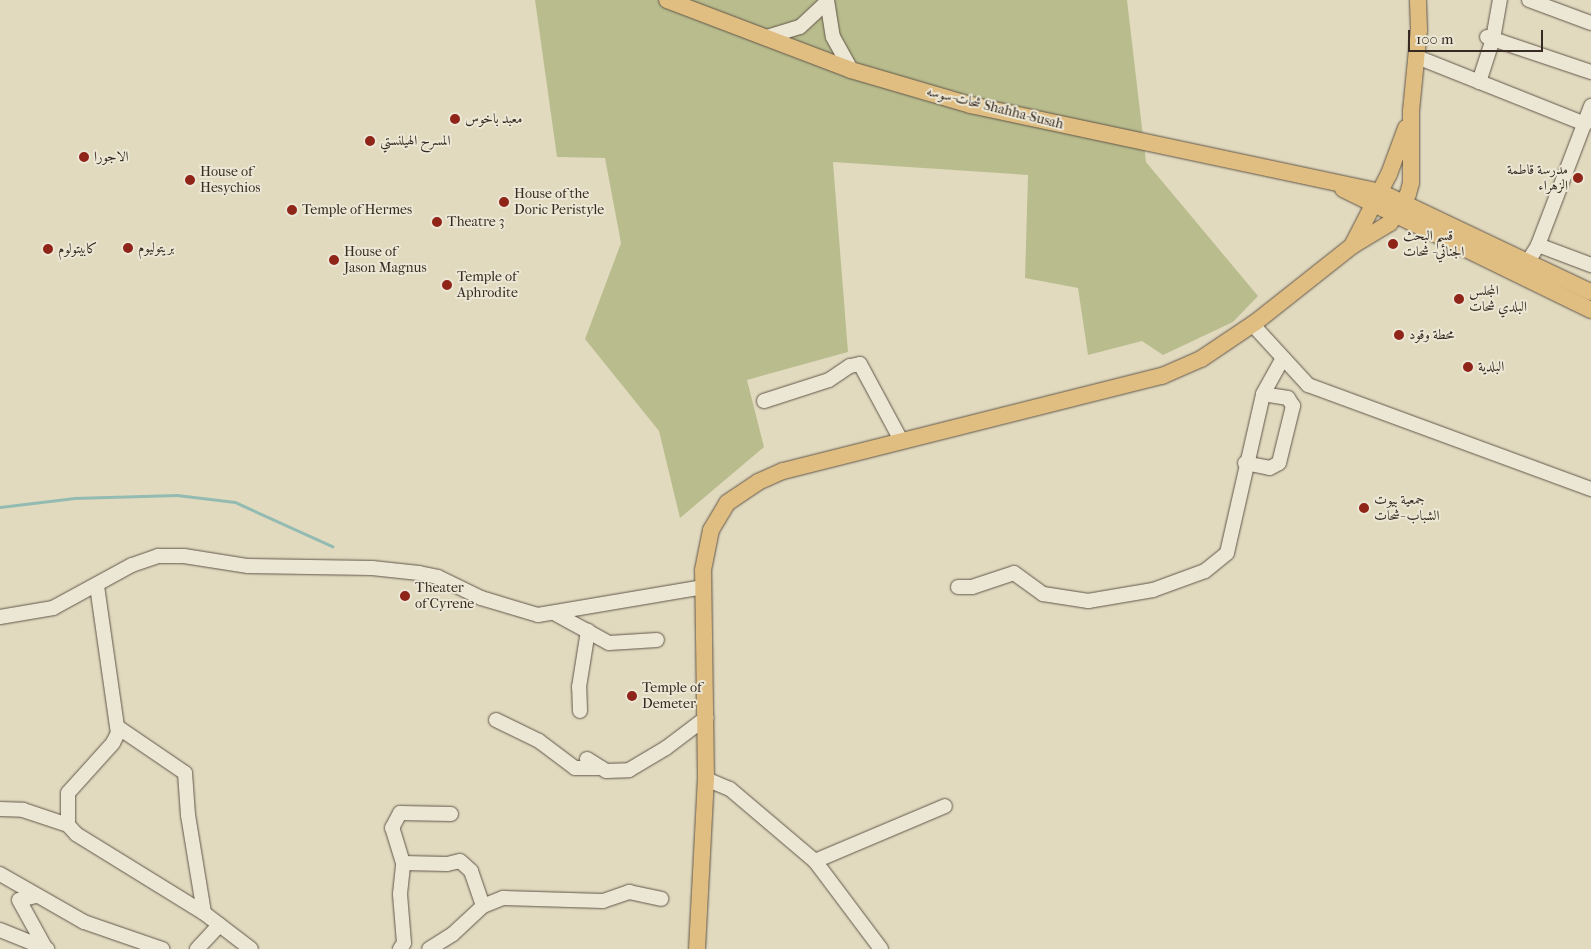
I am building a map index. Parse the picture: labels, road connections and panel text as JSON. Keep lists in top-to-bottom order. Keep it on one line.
{"streets":{"main road":["شحات-سوسه Shahha-Susah"]},"places":["معبد باخوس","المسرح الهيلنستي","الاجورا","مدرسة قاطمة الزهراء","House of Hesychios","House of the Doric Peristyle","Temple of Hermes","Theatre 3","قسم البحث الجنائي- شحات","بريتوليوم","كابيتولوم","House of Jason Magnus","Temple of Aphrodite","المجلس البلدي شحات","محطة وقود","البلدية","جمعية بيوت الشباب -شحات","Theater of Cyrene","Temple of Demeter"],"scale_bar":"100 m"}
